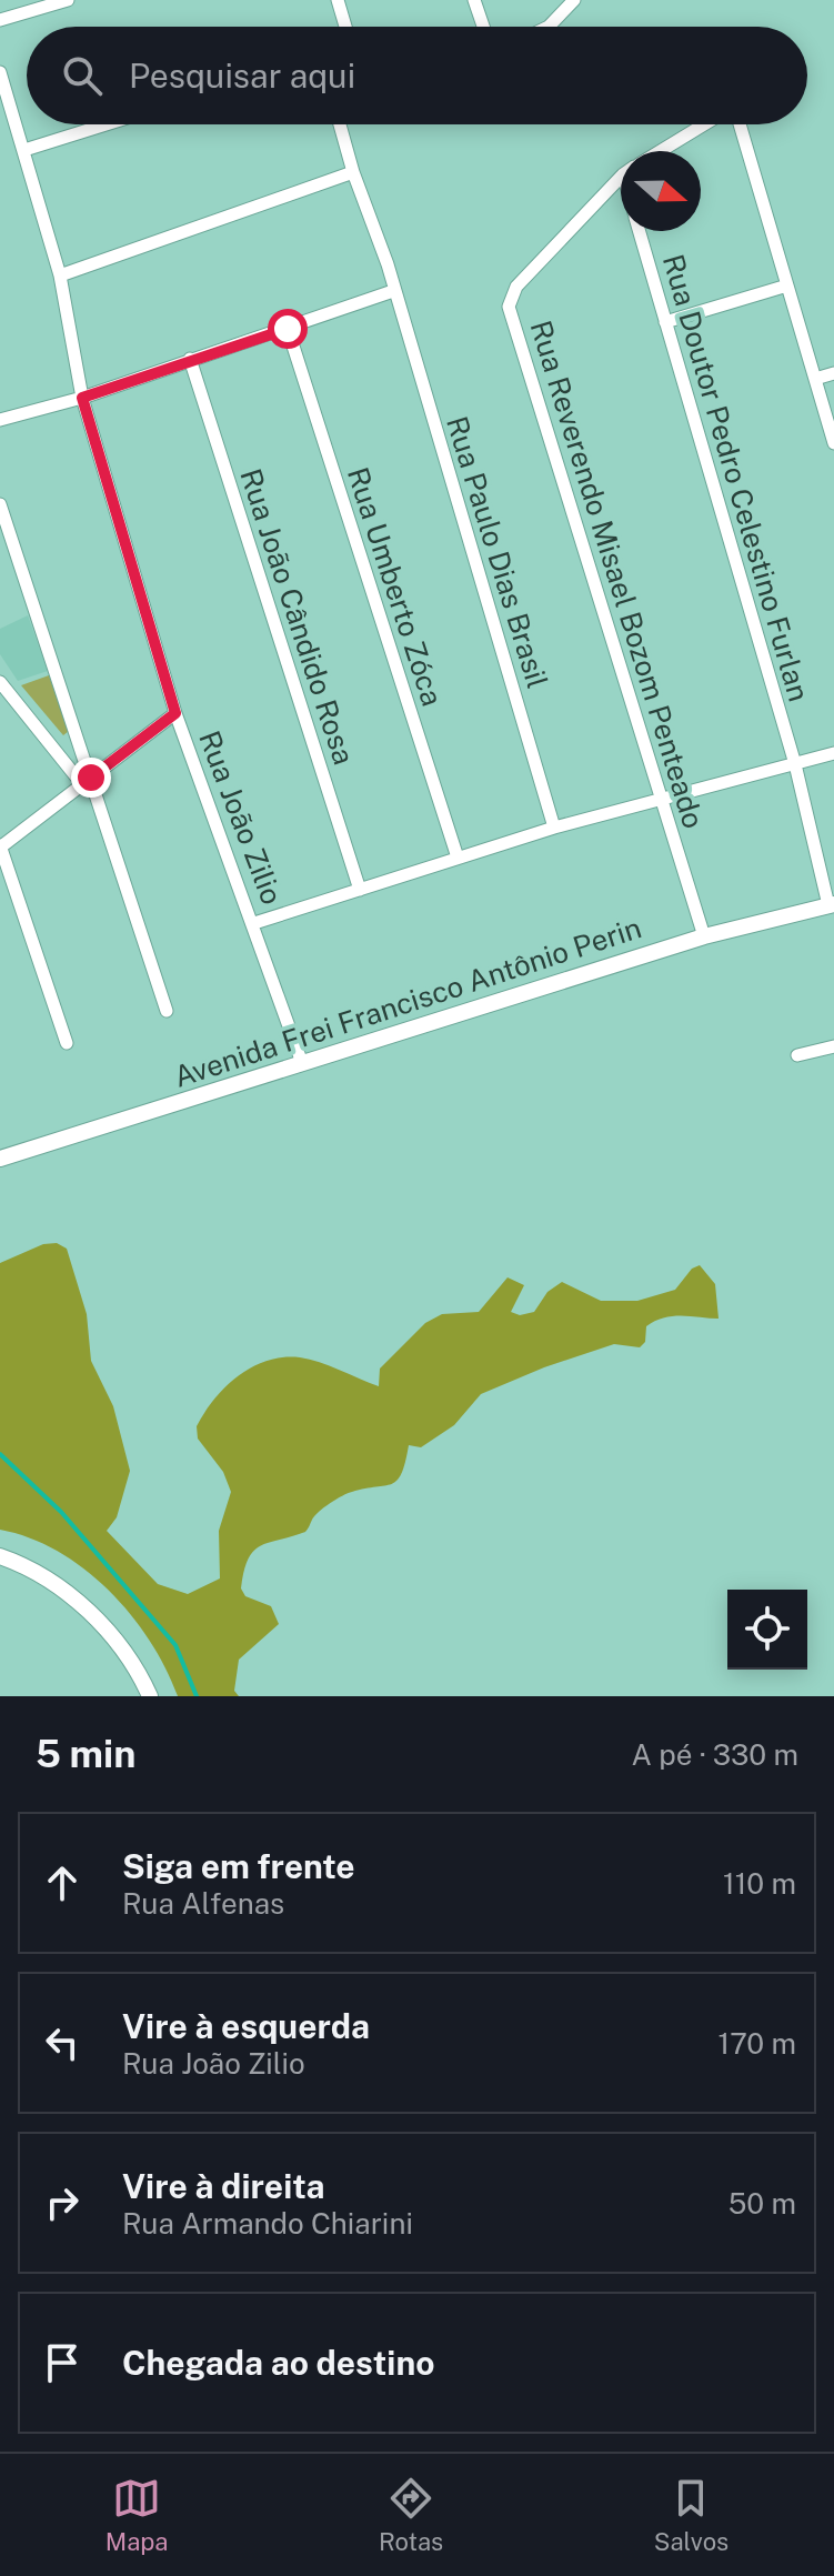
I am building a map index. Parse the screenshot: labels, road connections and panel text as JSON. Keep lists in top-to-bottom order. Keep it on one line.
{"streets":{"street":["Rua Doutor Pedro Celestino Furlan","Rua Paulo Dias Brasil","Rua Reverendo Misael Bozom Penteado","Rua Umberto Zóca","Rua João Cândido Rosa","Rua João Zilio","Avenida Frei Francisco Antônio Perin"]},"crossings":[["Rua Doutor Pedro Celestino Furlan","Avenida Frei Francisco Antônio Perin"],["Rua Reverendo Misael Bozom Penteado","Avenida Frei Francisco Antônio Perin"],["Rua João Zilio","Avenida Frei Francisco Antônio Perin"]],"north":"right","page":{"search":"Pesquisar aqui","heading":["5 min","A pé · 330 m"],"list":[["Siga em frente","Rua Alfenas","110 m"],["Vire à esquerda","Rua João Zilio","170 m"],["Vire à direita","Rua Armando Chiarini","50 m"],"Chegada ao destino"],"nav":["Mapa","Rotas","Salvos"]}}
